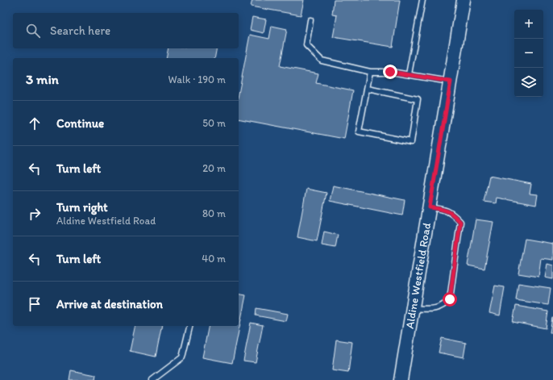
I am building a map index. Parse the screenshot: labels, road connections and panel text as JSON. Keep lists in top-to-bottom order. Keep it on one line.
{"streets":{"main road":["Aldine Westfield Road"]},"page":{"map_buttons":["+","−"],"search":"Search here","heading":["3 min","Walk · 190 m"],"list":[["Continue","50 m"],["Turn left","20 m"],["Turn right","Aldine Westfield Road","80 m"],["Turn left","40 m"],"Arrive at destination"]}}
